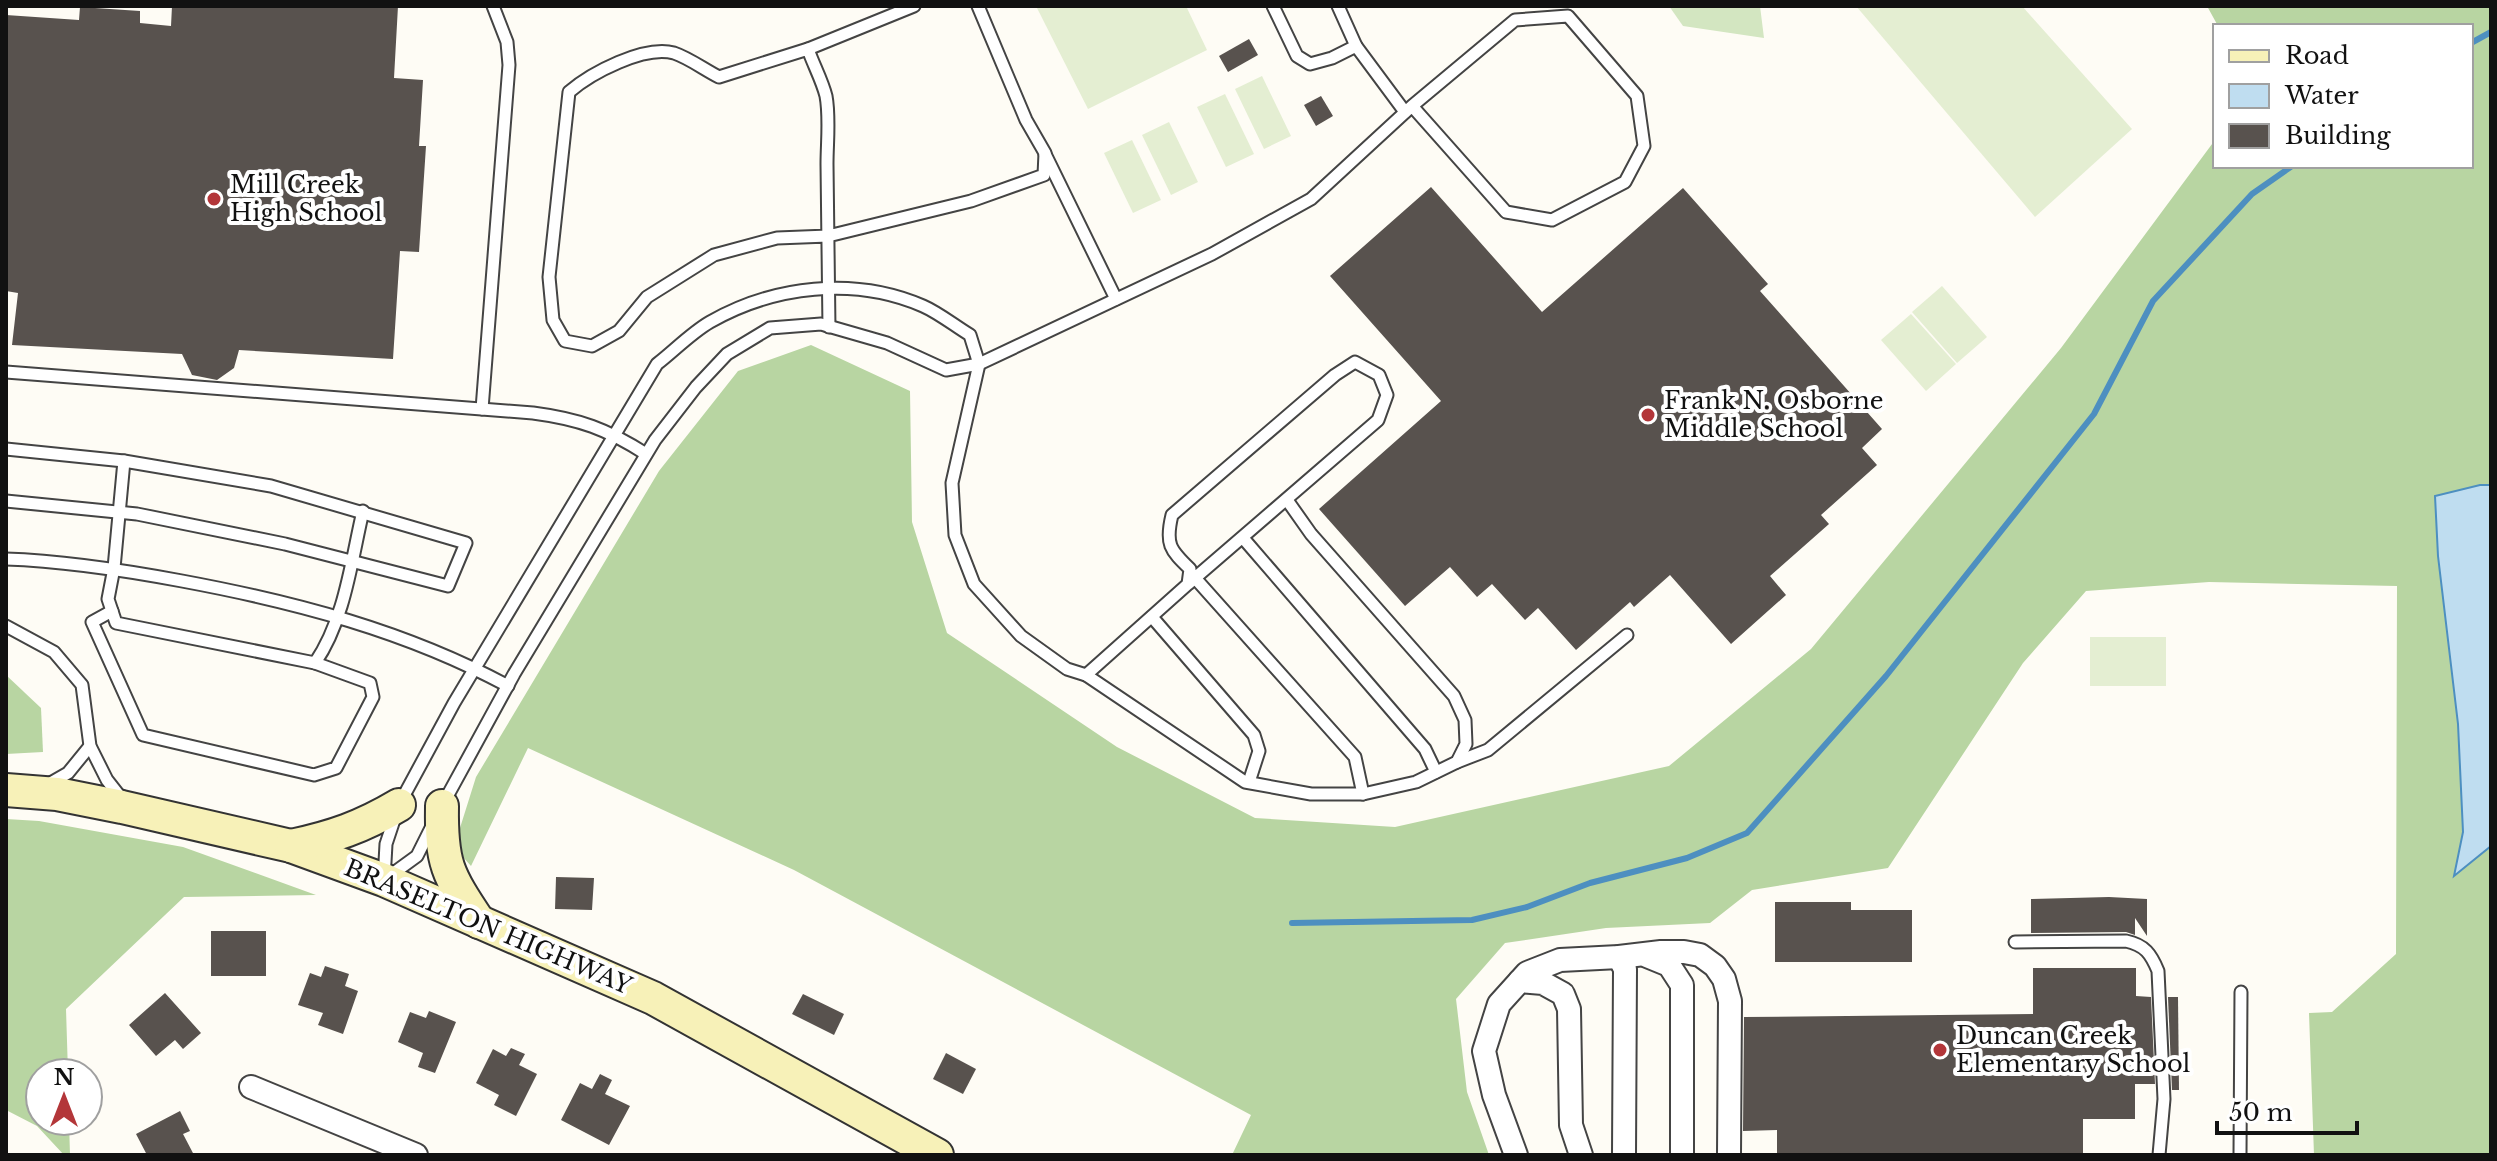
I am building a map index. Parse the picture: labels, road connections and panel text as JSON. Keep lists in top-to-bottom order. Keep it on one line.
{"streets":{"main road":["BRASELTON HIGHWAY"]},"places":["Mill Creek High School","Frank N. Osborne Middle School","Duncan Creek Elementary School"],"legend":["Road","Water","Building"],"scale_bar":"50 m","north":"top"}
